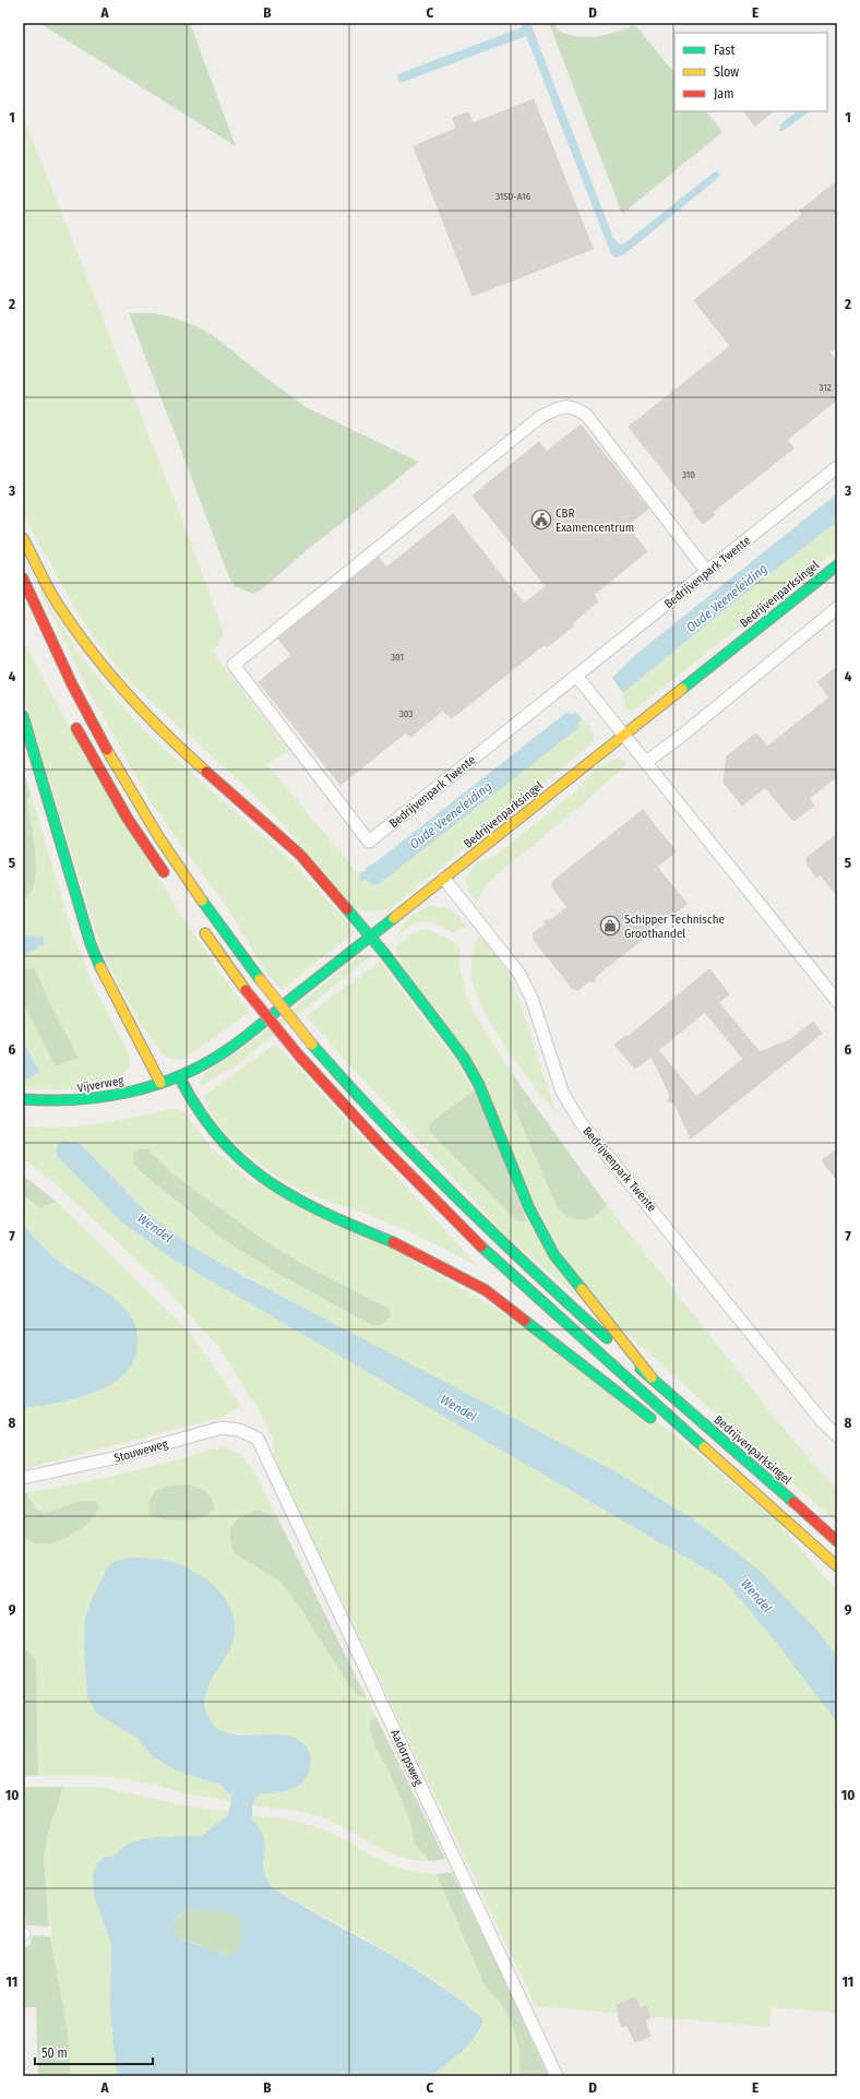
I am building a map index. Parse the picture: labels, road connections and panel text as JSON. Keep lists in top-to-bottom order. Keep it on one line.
{"streets":{"main road":["Bedrijvenparksingel","Vijverweg"],"street":["Bedrijvenpark Twente","Stouweweg","Aadorpsweg"]},"crossings":[["Bedrijvenpark Twente","Bedrijvenparksingel"],["Bedrijvenparksingel","Vijverweg"],["Stouweweg","Aadorpsweg"]],"water":["Oude Veeneleiding","Wendel"],"places":{"public building":["CBR Examencentrum"],"shop":["Schipper Technische Groothandel"]},"house_numbers":["315D-A16","312","310","301","303"],"legend":["Fast","Slow","Jam"],"scale_bar":"50 m","grid":{"columns":["A","B","C","D","E"],"rows":["1","2","3","4","5","6","7","8","9","10","11"]}}
